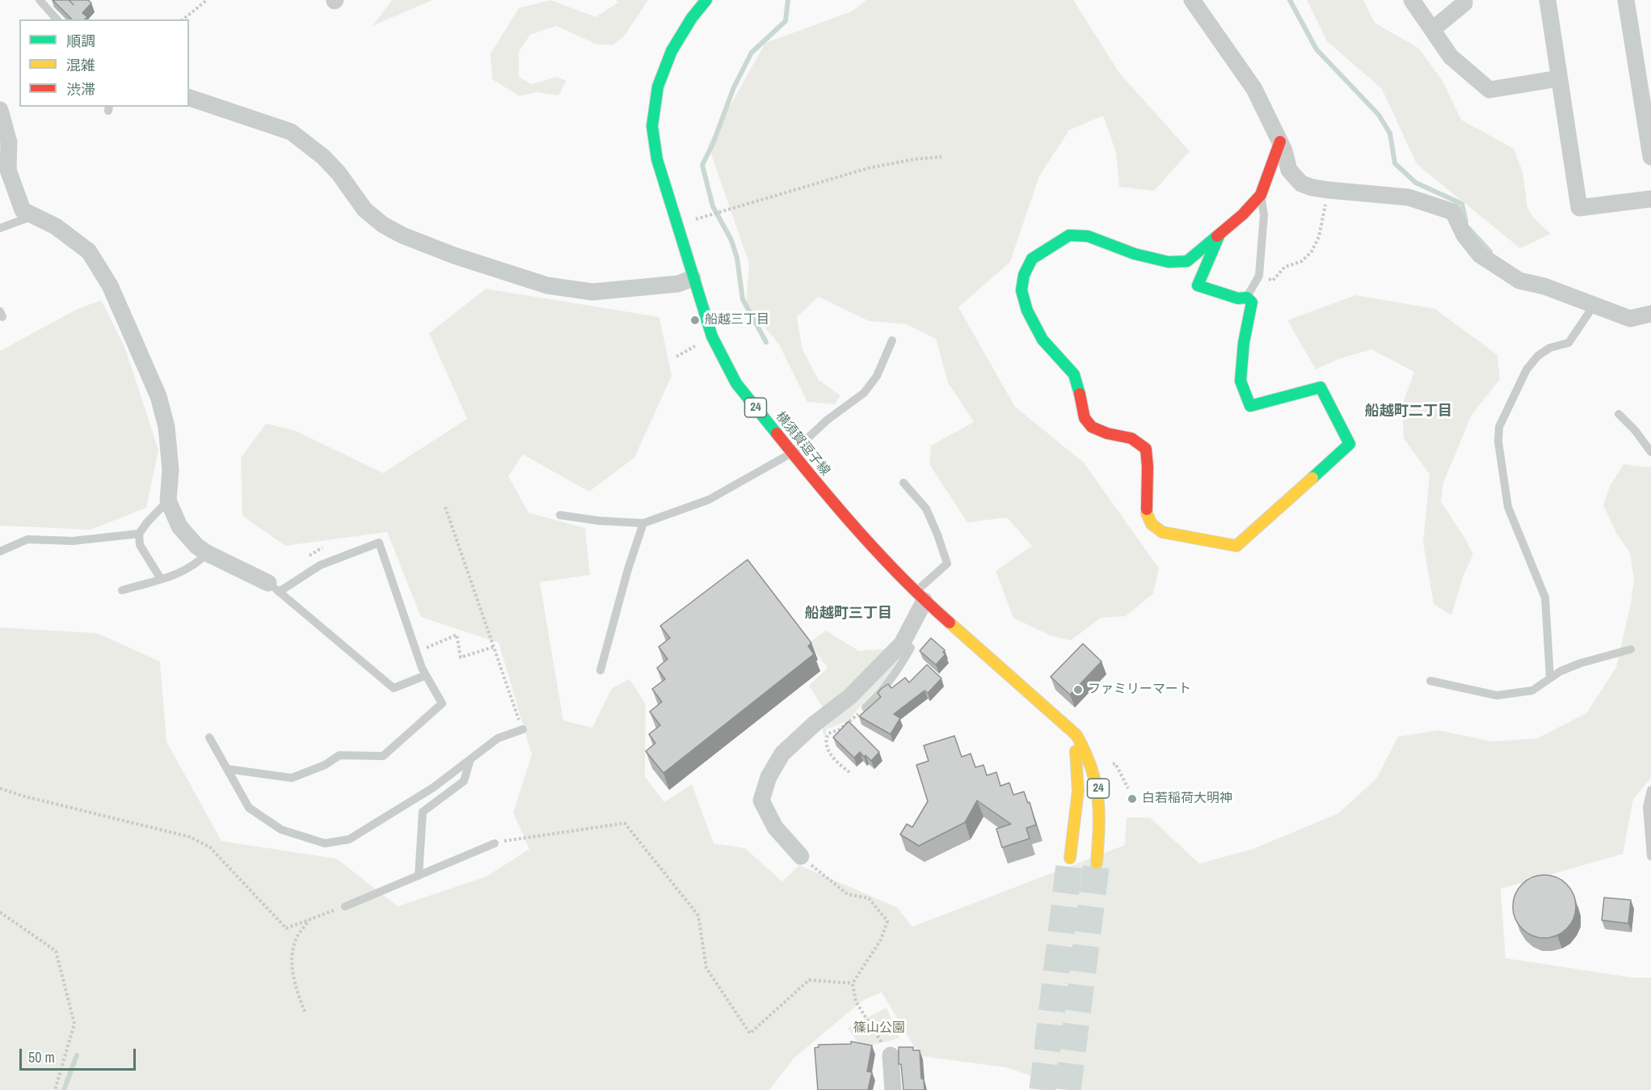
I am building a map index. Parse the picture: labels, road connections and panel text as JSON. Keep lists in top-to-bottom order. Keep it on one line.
{"streets":{"street":["24","横須賀逗子線"]},"districts":["船越町二丁目","船越町三丁目"],"parks":["篠山公園"],"places":["船越三丁目","ファミリーマート","白若稲荷大明神"],"legend":["順調","混雑","渋滞"],"scale_bar":"50 m"}
